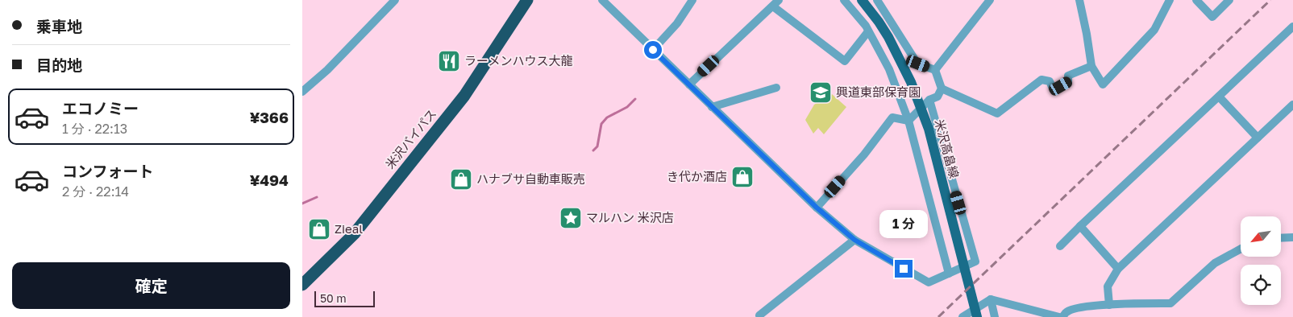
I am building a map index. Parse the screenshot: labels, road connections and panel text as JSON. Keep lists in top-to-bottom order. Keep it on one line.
{"streets":{"highway":["米沢バイパス"],"main road":["米沢高畠線"]},"places":{"restaurant":["ラーメンハウス大龍"],"school or university":["興道東部保育園"],"shop":["き代か酒店","ハナブサ自動車販売","Zieal"],"place":["マルハン 米沢店"]},"scale_bar":"50 m","north":"bottom left","page":{"banner":["乗車地","目的地"],"list":[{"name":"エコノミー","note":"1 分 · 22:13","value":"¥366"},{"name":"コンフォート","note":"2 分 · 22:14","value":"¥494"}],"bubble":"1 分","buttons":"確定","scale":"50 m"}}
